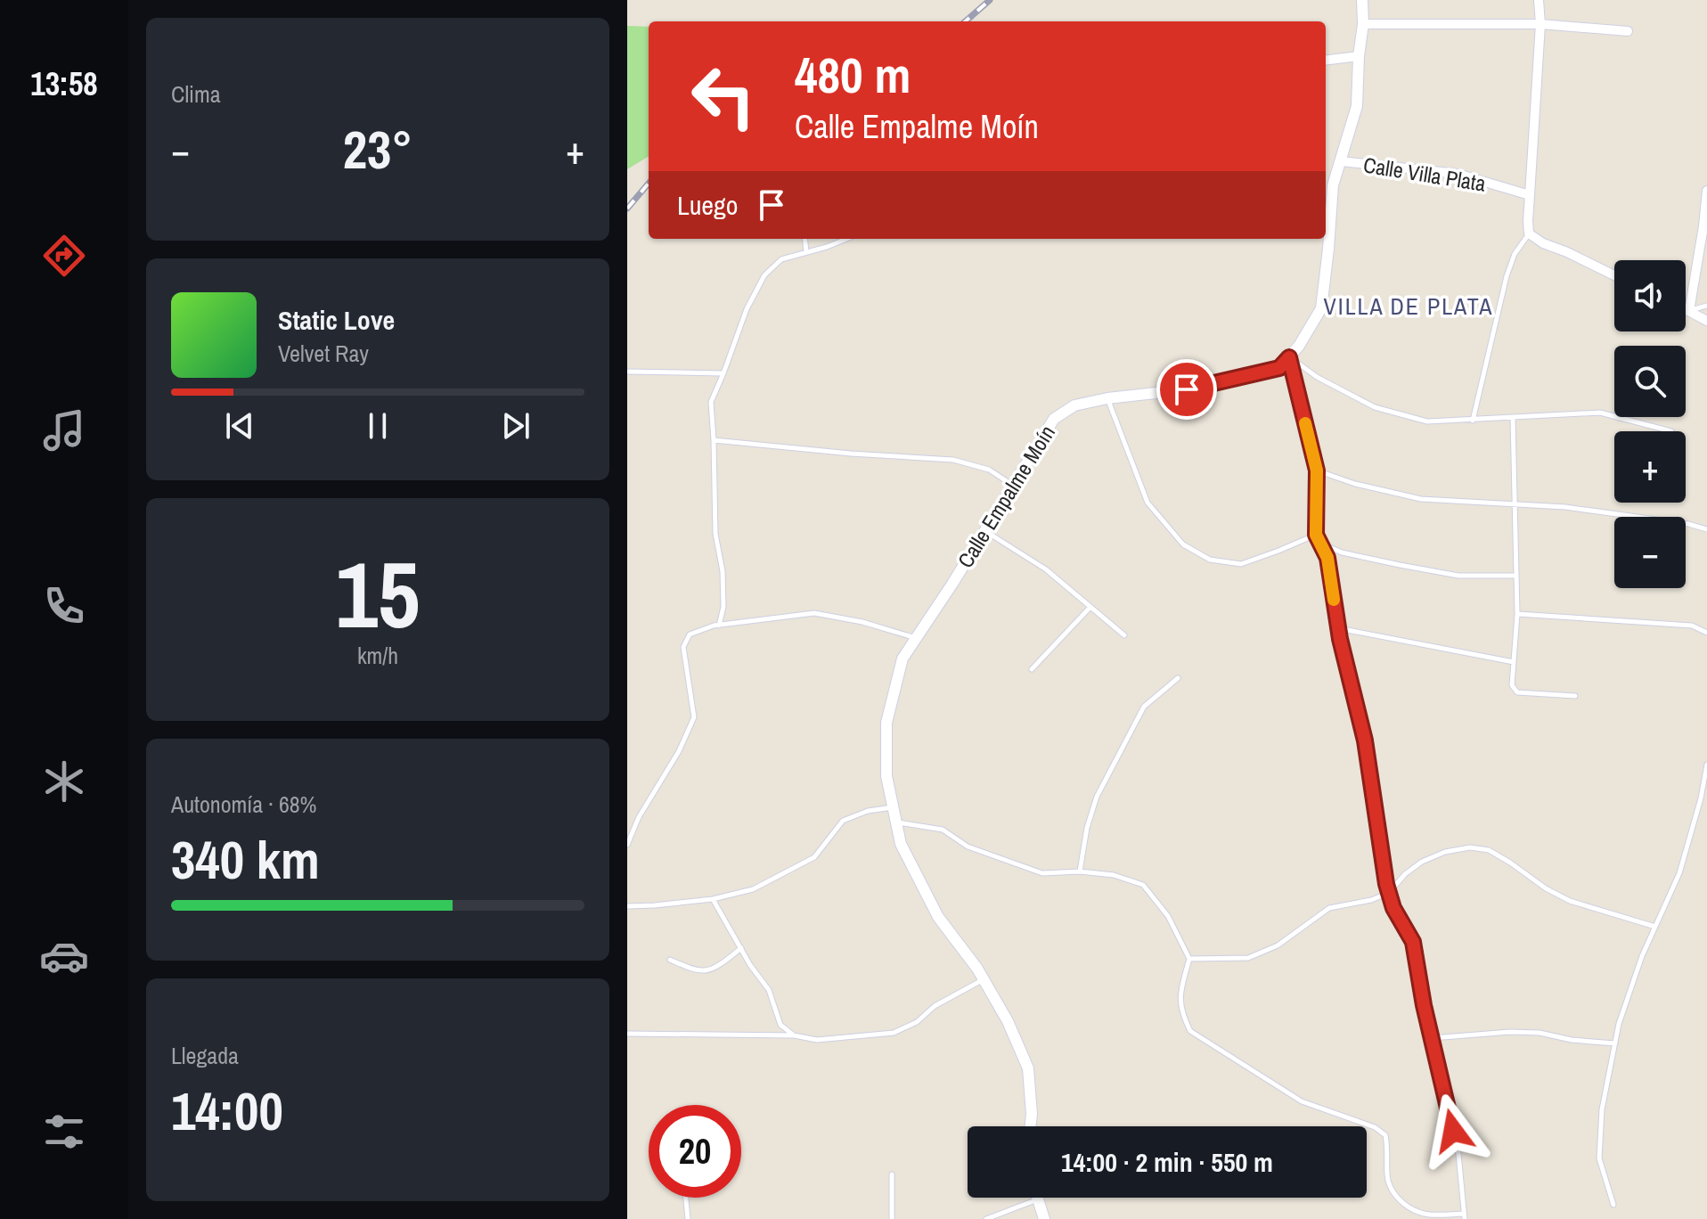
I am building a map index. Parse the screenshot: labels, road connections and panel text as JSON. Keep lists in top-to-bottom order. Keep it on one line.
{"streets":{"street":["Calle Villa Plata","Calle Empalme Moín"]},"crossings":[["Calle Villa Plata","Calle Empalme Moín"]],"districts":["VILLA DE PLATA"],"page":{"tabs":"13:58","tile":["Clima",["15","km/h"],["Autonomía · 68%","340 km"],["Llegada","14:00"]],"turn":["480 m","Calle Empalme Moín"],"heat":["−","23°","+"],"then":"Luego","map_buttons":["+","−"],"song":["Static Love","Velvet Ray"],"limit":"20","trip":"14:00 · 2 min · 550 m"}}
